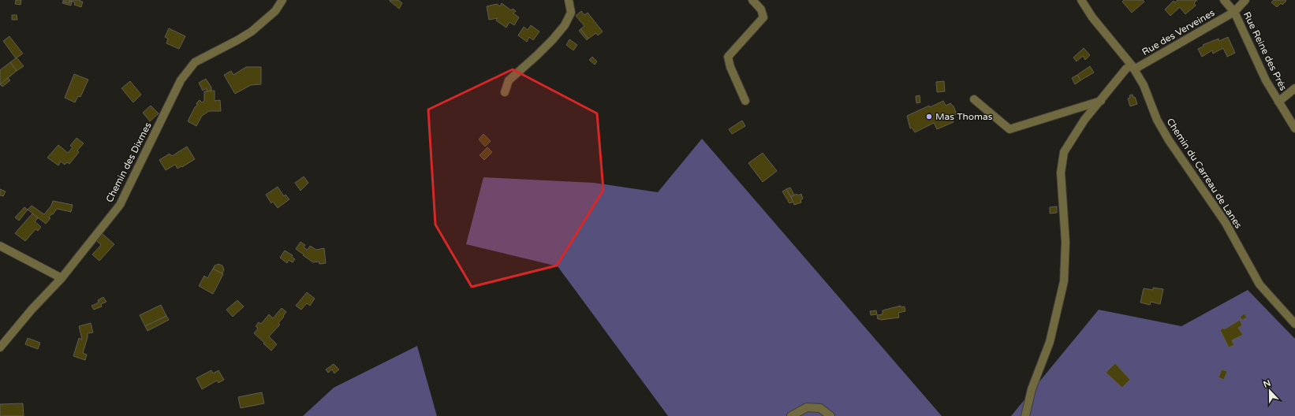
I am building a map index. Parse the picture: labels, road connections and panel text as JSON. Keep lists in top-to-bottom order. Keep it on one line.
{"streets":{"street":["Rue des Verveines","Rue Reine des Prés","Chemin des Dixmes","Chemin du Carreau de Lanes"]},"crossings":[["Rue des Verveines","Rue Reine des Prés"],["Rue des Verveines","Chemin du Carreau de Lanes"]],"places":["Mas Thomas"],"north":"top"}
